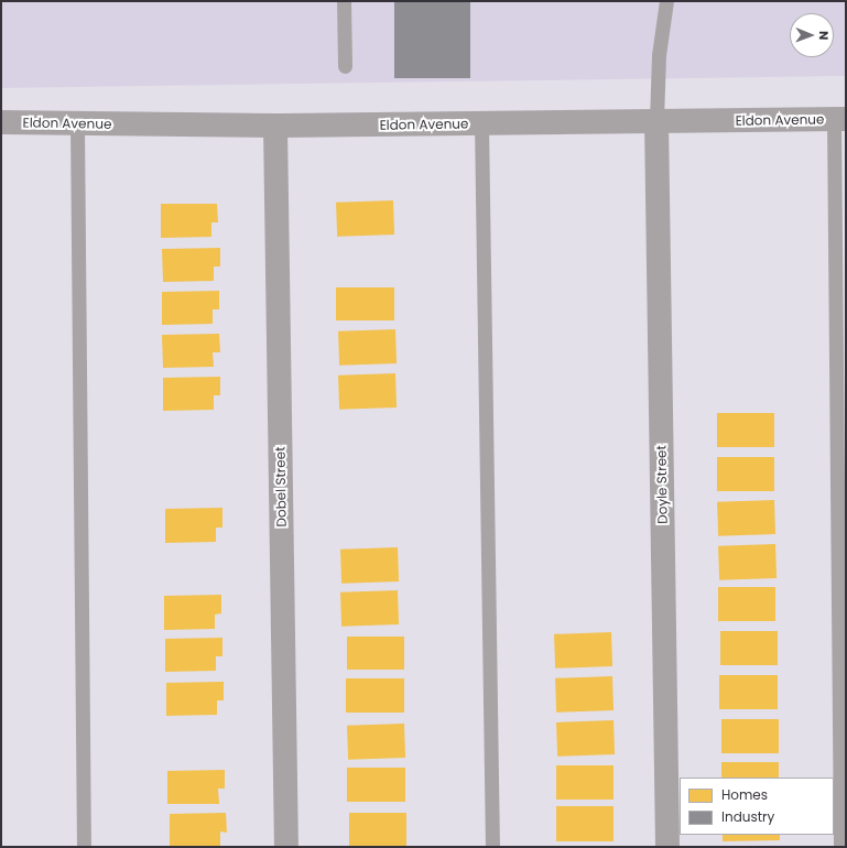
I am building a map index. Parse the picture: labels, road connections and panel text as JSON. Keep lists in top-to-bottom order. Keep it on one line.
{"streets":{"street":["Eldon Avenue","Doyle Street","Dobel Street"]},"crossings":[["Eldon Avenue","Doyle Street"],["Eldon Avenue","Dobel Street"]],"legend":["Homes","Industry"],"north":"right"}
